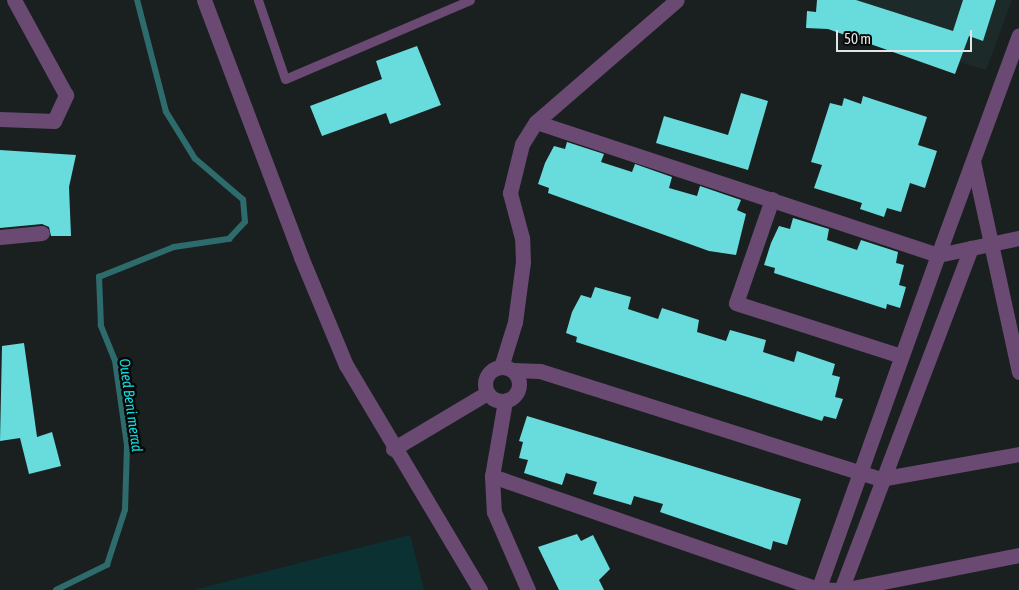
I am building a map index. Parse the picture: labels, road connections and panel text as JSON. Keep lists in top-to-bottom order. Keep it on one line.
{"water":["Oued Beni merad"],"scale_bar":"50 m"}
